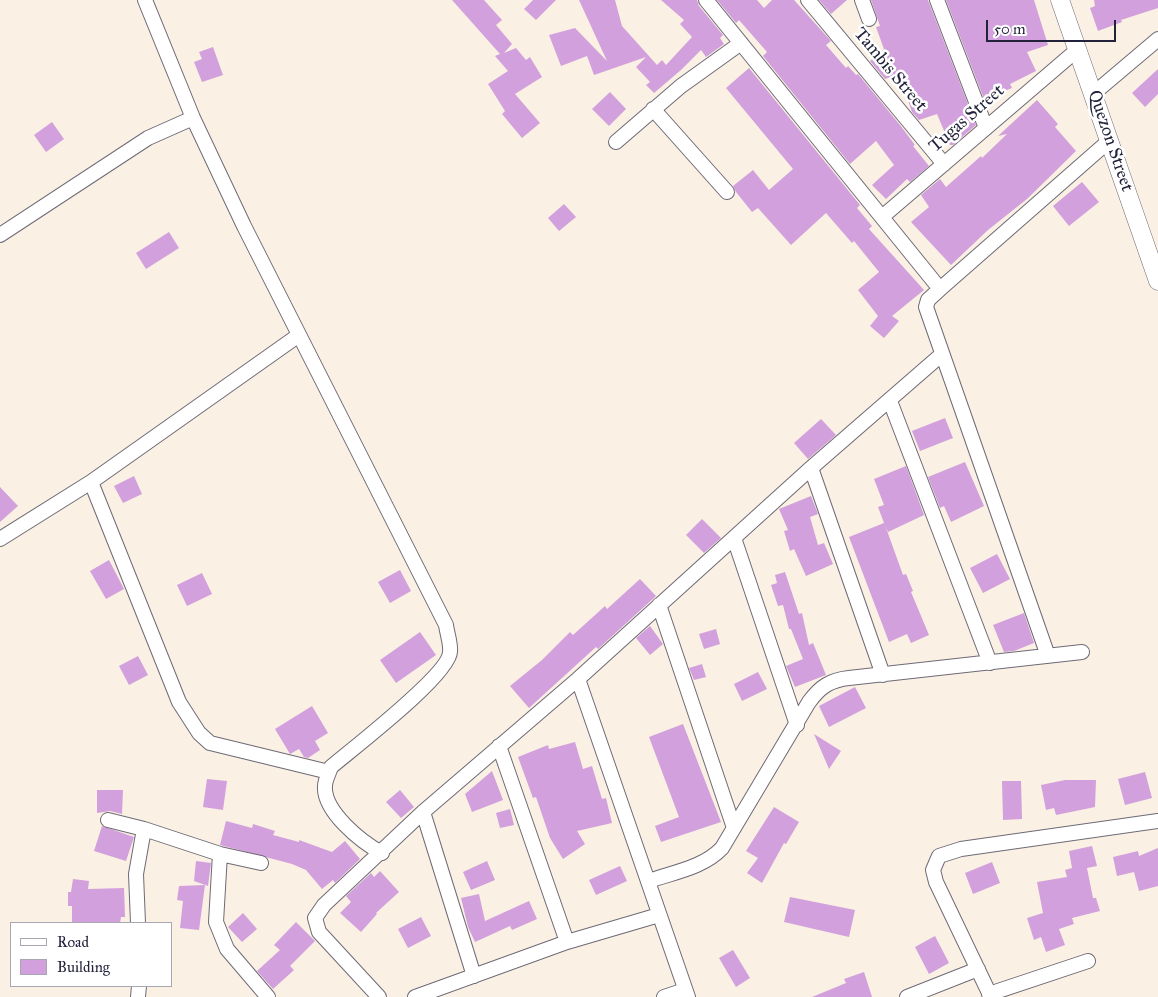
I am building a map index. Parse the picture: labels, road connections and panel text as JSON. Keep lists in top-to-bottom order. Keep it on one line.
{"streets":{"street":["Tambis Street","Tugas Street","Quezon Street"]},"crossings":[["Tambis Street","Tugas Street"],["Tugas Street","Quezon Street"]],"legend":["Road","Building"],"scale_bar":"50 m"}
